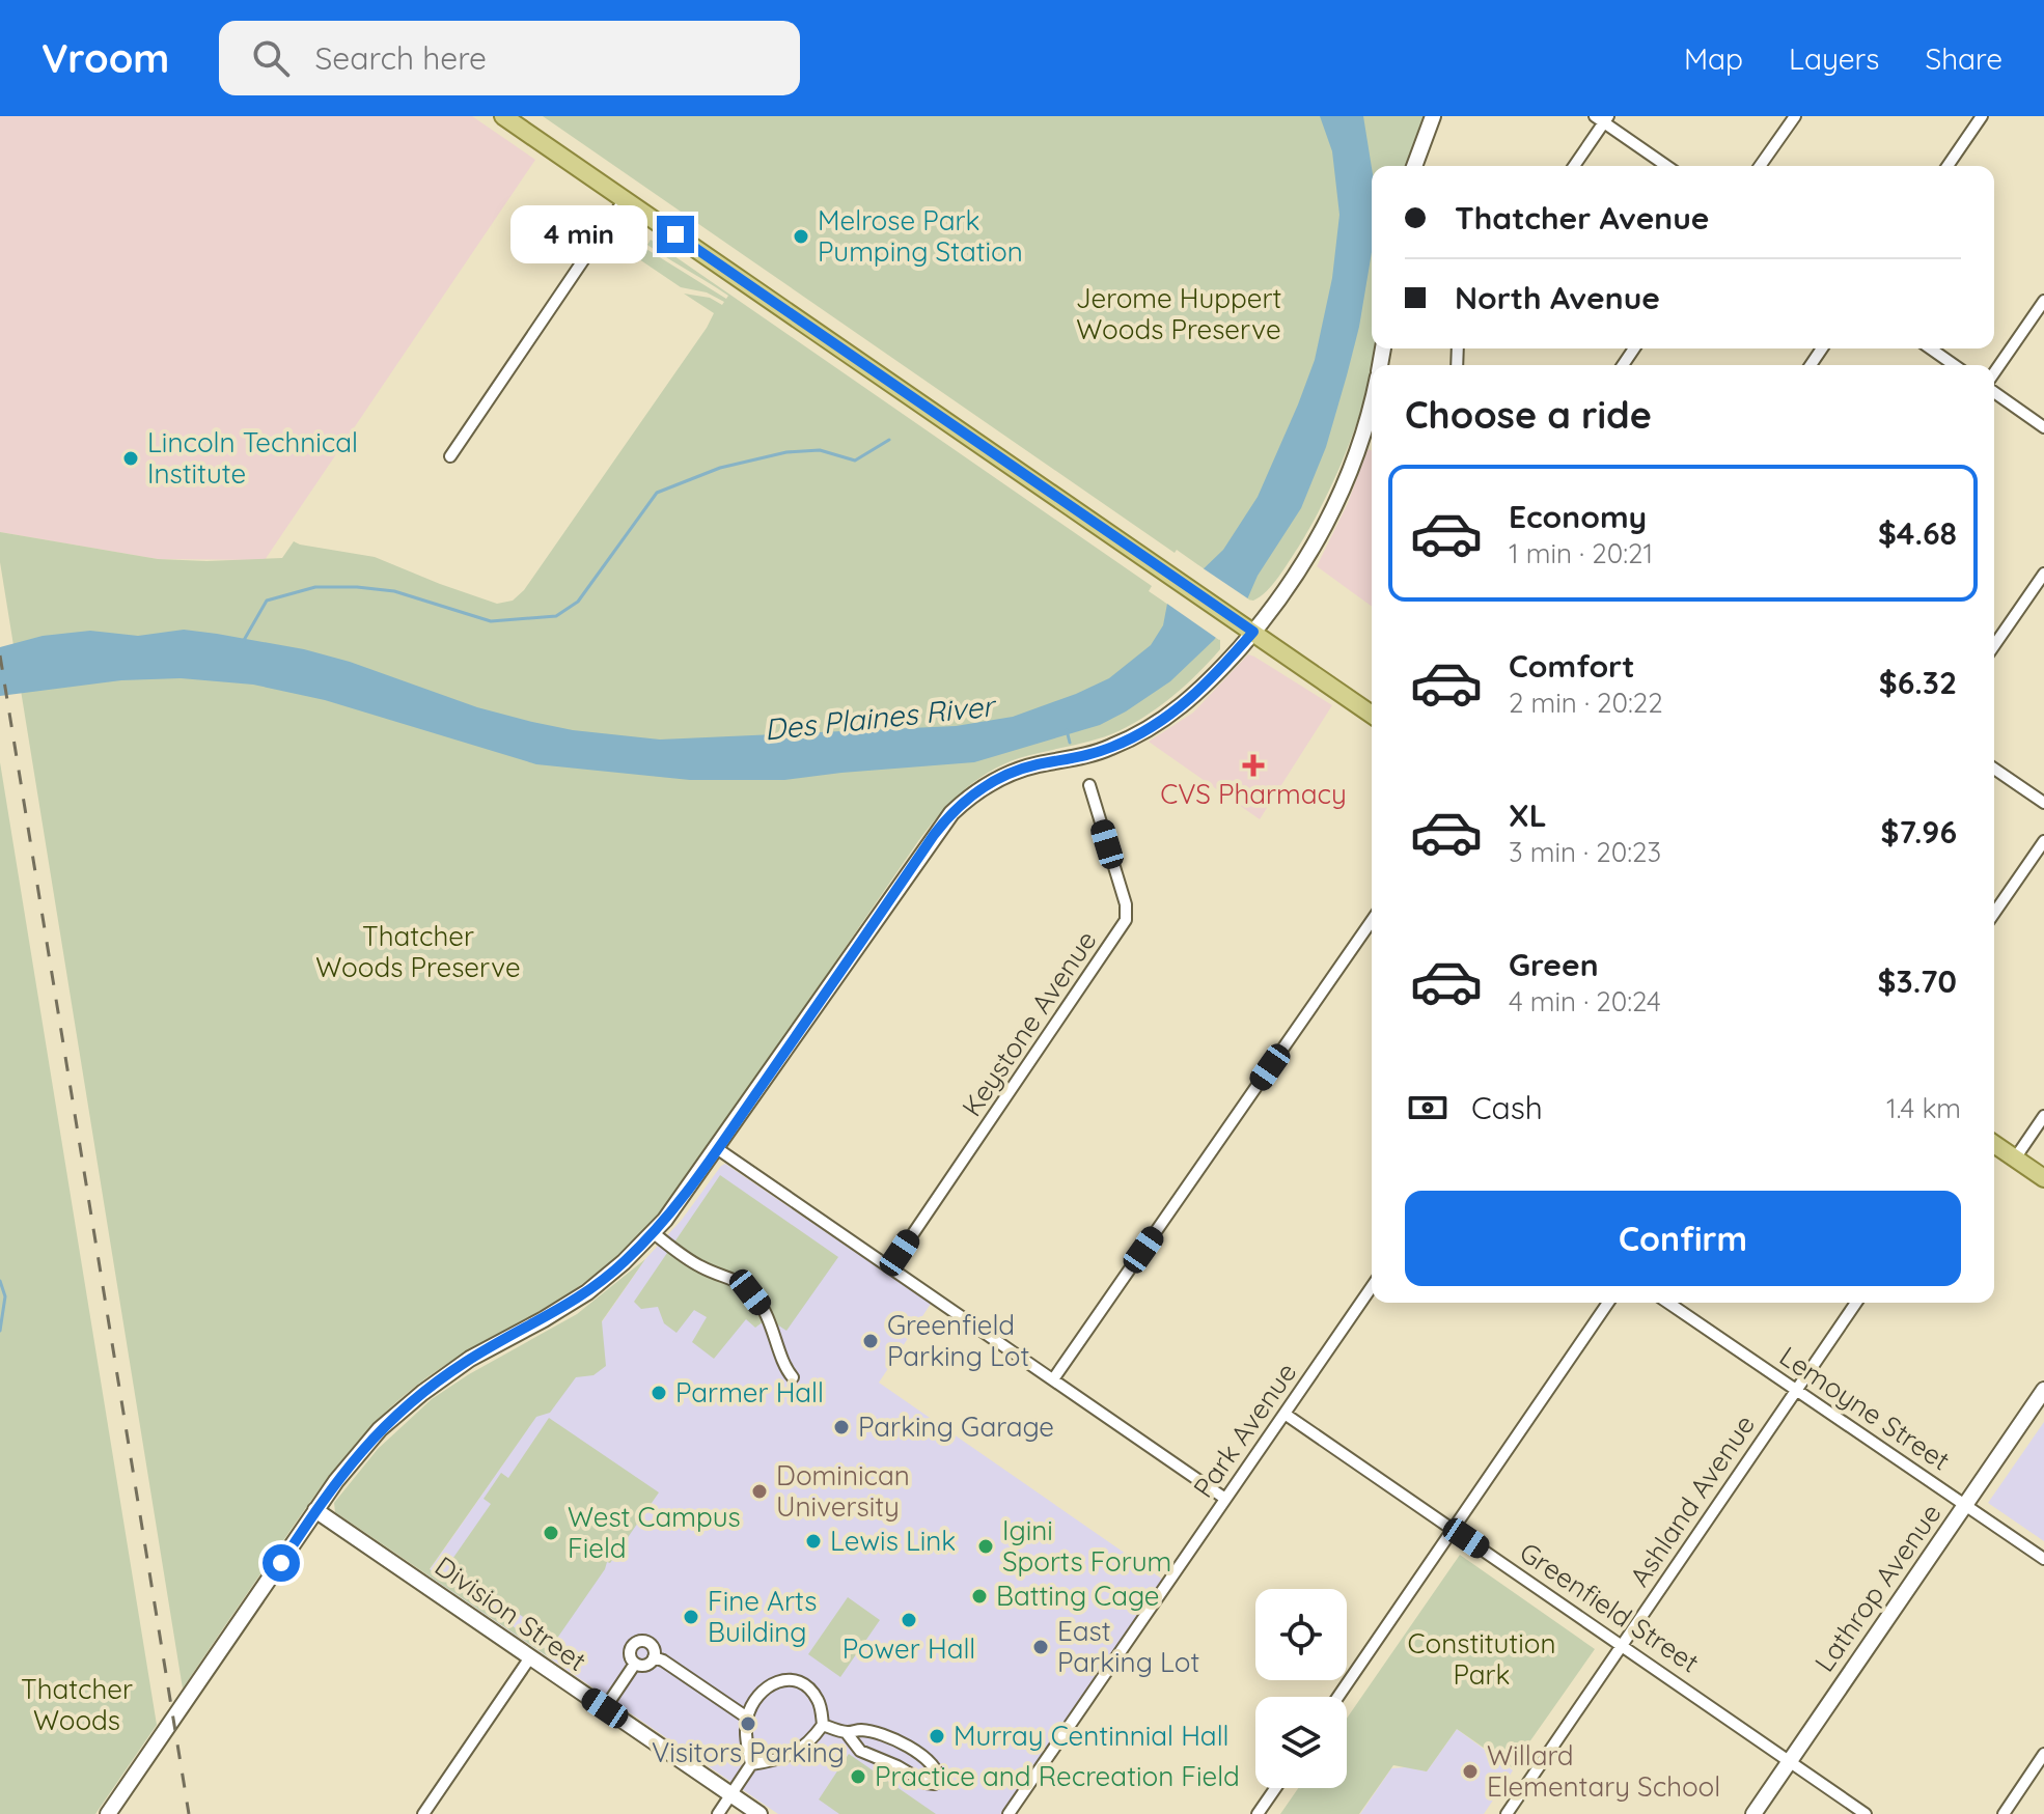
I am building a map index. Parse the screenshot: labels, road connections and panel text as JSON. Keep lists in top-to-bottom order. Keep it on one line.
{"streets":{"street":["Keystone Avenue","Lemoyne Street","Park Avenue","Ashland Avenue","Lathrop Avenue","Greenfield Street","Division Street"]},"crossings":[["Lemoyne Street","Ashland Avenue"],["Lemoyne Street","Lathrop Avenue"],["Park Avenue","Greenfield Street"],["Ashland Avenue","Greenfield Street"],["Lathrop Avenue","Greenfield Street"]],"water":["Des Plaines River"],"parks":["Jerome Huppert Woods Preserve","Thatcher Woods Preserve","Constitution Park","Thatcher Woods"],"places":{"other":["Melrose Park Pumping Station","Lincoln Technical Institute","Greenfield Parking Lot","Parmer Hall","Parking Garage","Dominican University","West Campus Field","Lewis Link","Igini Sports Forum","Batting Cage","Fine Arts Building","Power Hall","East Parking Lot","Visitors Parking","Murray Centinnial Hall","Willard Elementary School","Practice and Recreation Field"],"health":["CVS Pharmacy"]},"page":{"header":"Vroom","search":"Search here","nav":["Map","Layers","Share"],"banner":["Thatcher Avenue","North Avenue"],"bubble":"4 min","heading":"Choose a ride","list":[{"name":"Economy","note":"1 min · 20:21","value":"$4.68"},{"name":"Comfort","note":"2 min · 20:22","value":"$6.32"},{"name":"XL","note":"3 min · 20:23","value":"$7.96"},{"name":"Green","note":"4 min · 20:24","value":"$3.70"}],"pay":["Cash","1.4 km"],"buttons":"Confirm"}}
